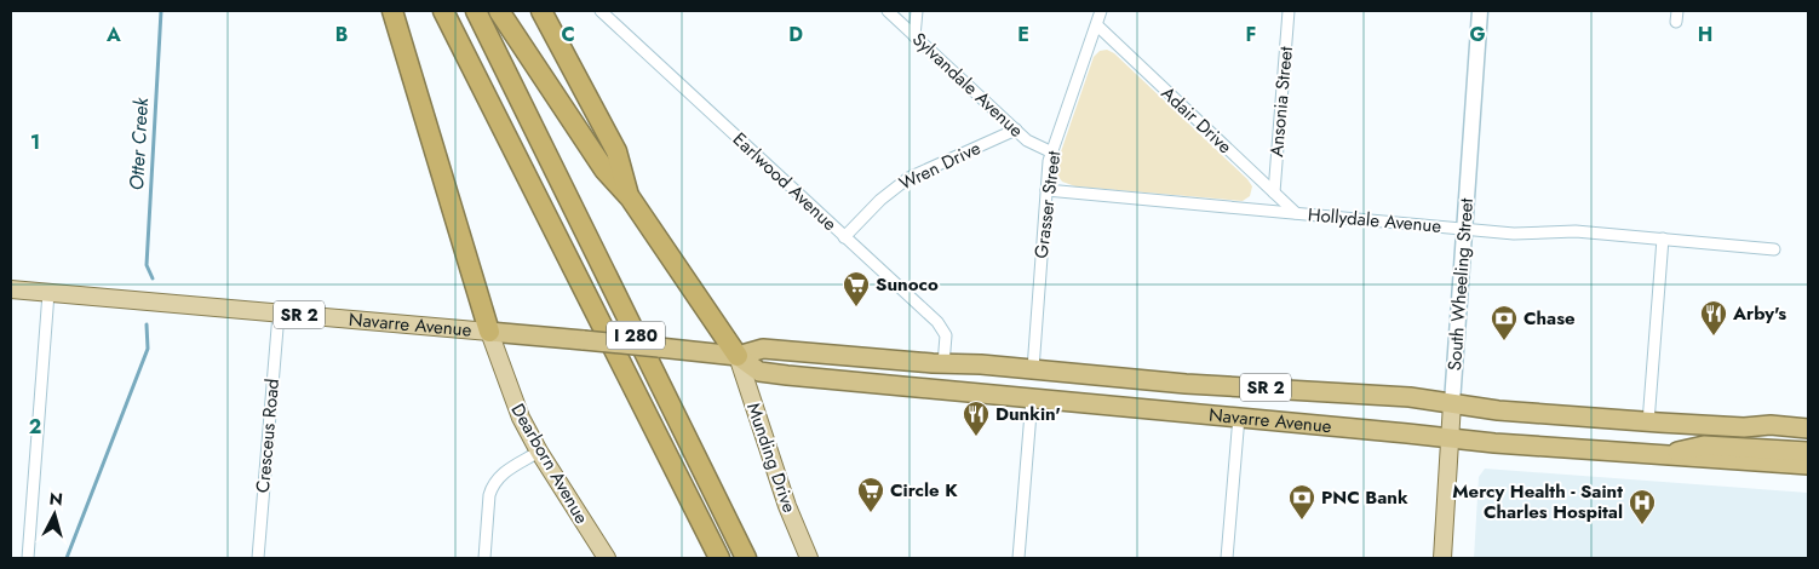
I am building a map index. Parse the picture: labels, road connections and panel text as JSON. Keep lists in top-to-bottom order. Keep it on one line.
{"streets":{"highway":["SR 2","Navarre Avenue","I 280"],"main road":["South Wheeling Street","Munding Drive","Dearborn Avenue"],"street":["Sylvandale Avenue","Ansonia Street","Adair Drive","Wren Drive","Earlwood Avenue","Grasser Street","Hollydale Avenue","Cresceus Road"]},"crossings":[["Sylvandale Avenue","Wren Drive"],["Sylvandale Avenue","Grasser Street"],["Ansonia Street","Adair Drive"],["Adair Drive","Grasser Street"],["Adair Drive","Hollydale Avenue"],["Wren Drive","Earlwood Avenue"],["Earlwood Avenue","Navarre Avenue"],["Grasser Street","Hollydale Avenue"],["Grasser Street","Navarre Avenue"],["Hollydale Avenue","South Wheeling Street"],["South Wheeling Street","Navarre Avenue"],["Navarre Avenue","Cresceus Road"],["Navarre Avenue","Munding Drive"],["Navarre Avenue","Dearborn Avenue"]],"water":["Otter Creek"],"places":{"supermarket":["Sunoco","Circle K"],"restaurant":["Arby's","Dunkin'"],"bank":["Chase","PNC Bank"],"hospital":["Mercy Health - Saint Charles Hospital"]},"north":"top","grid":{"columns":["A","B","C","D","E","F","G","H"],"rows":["1","2"]}}
